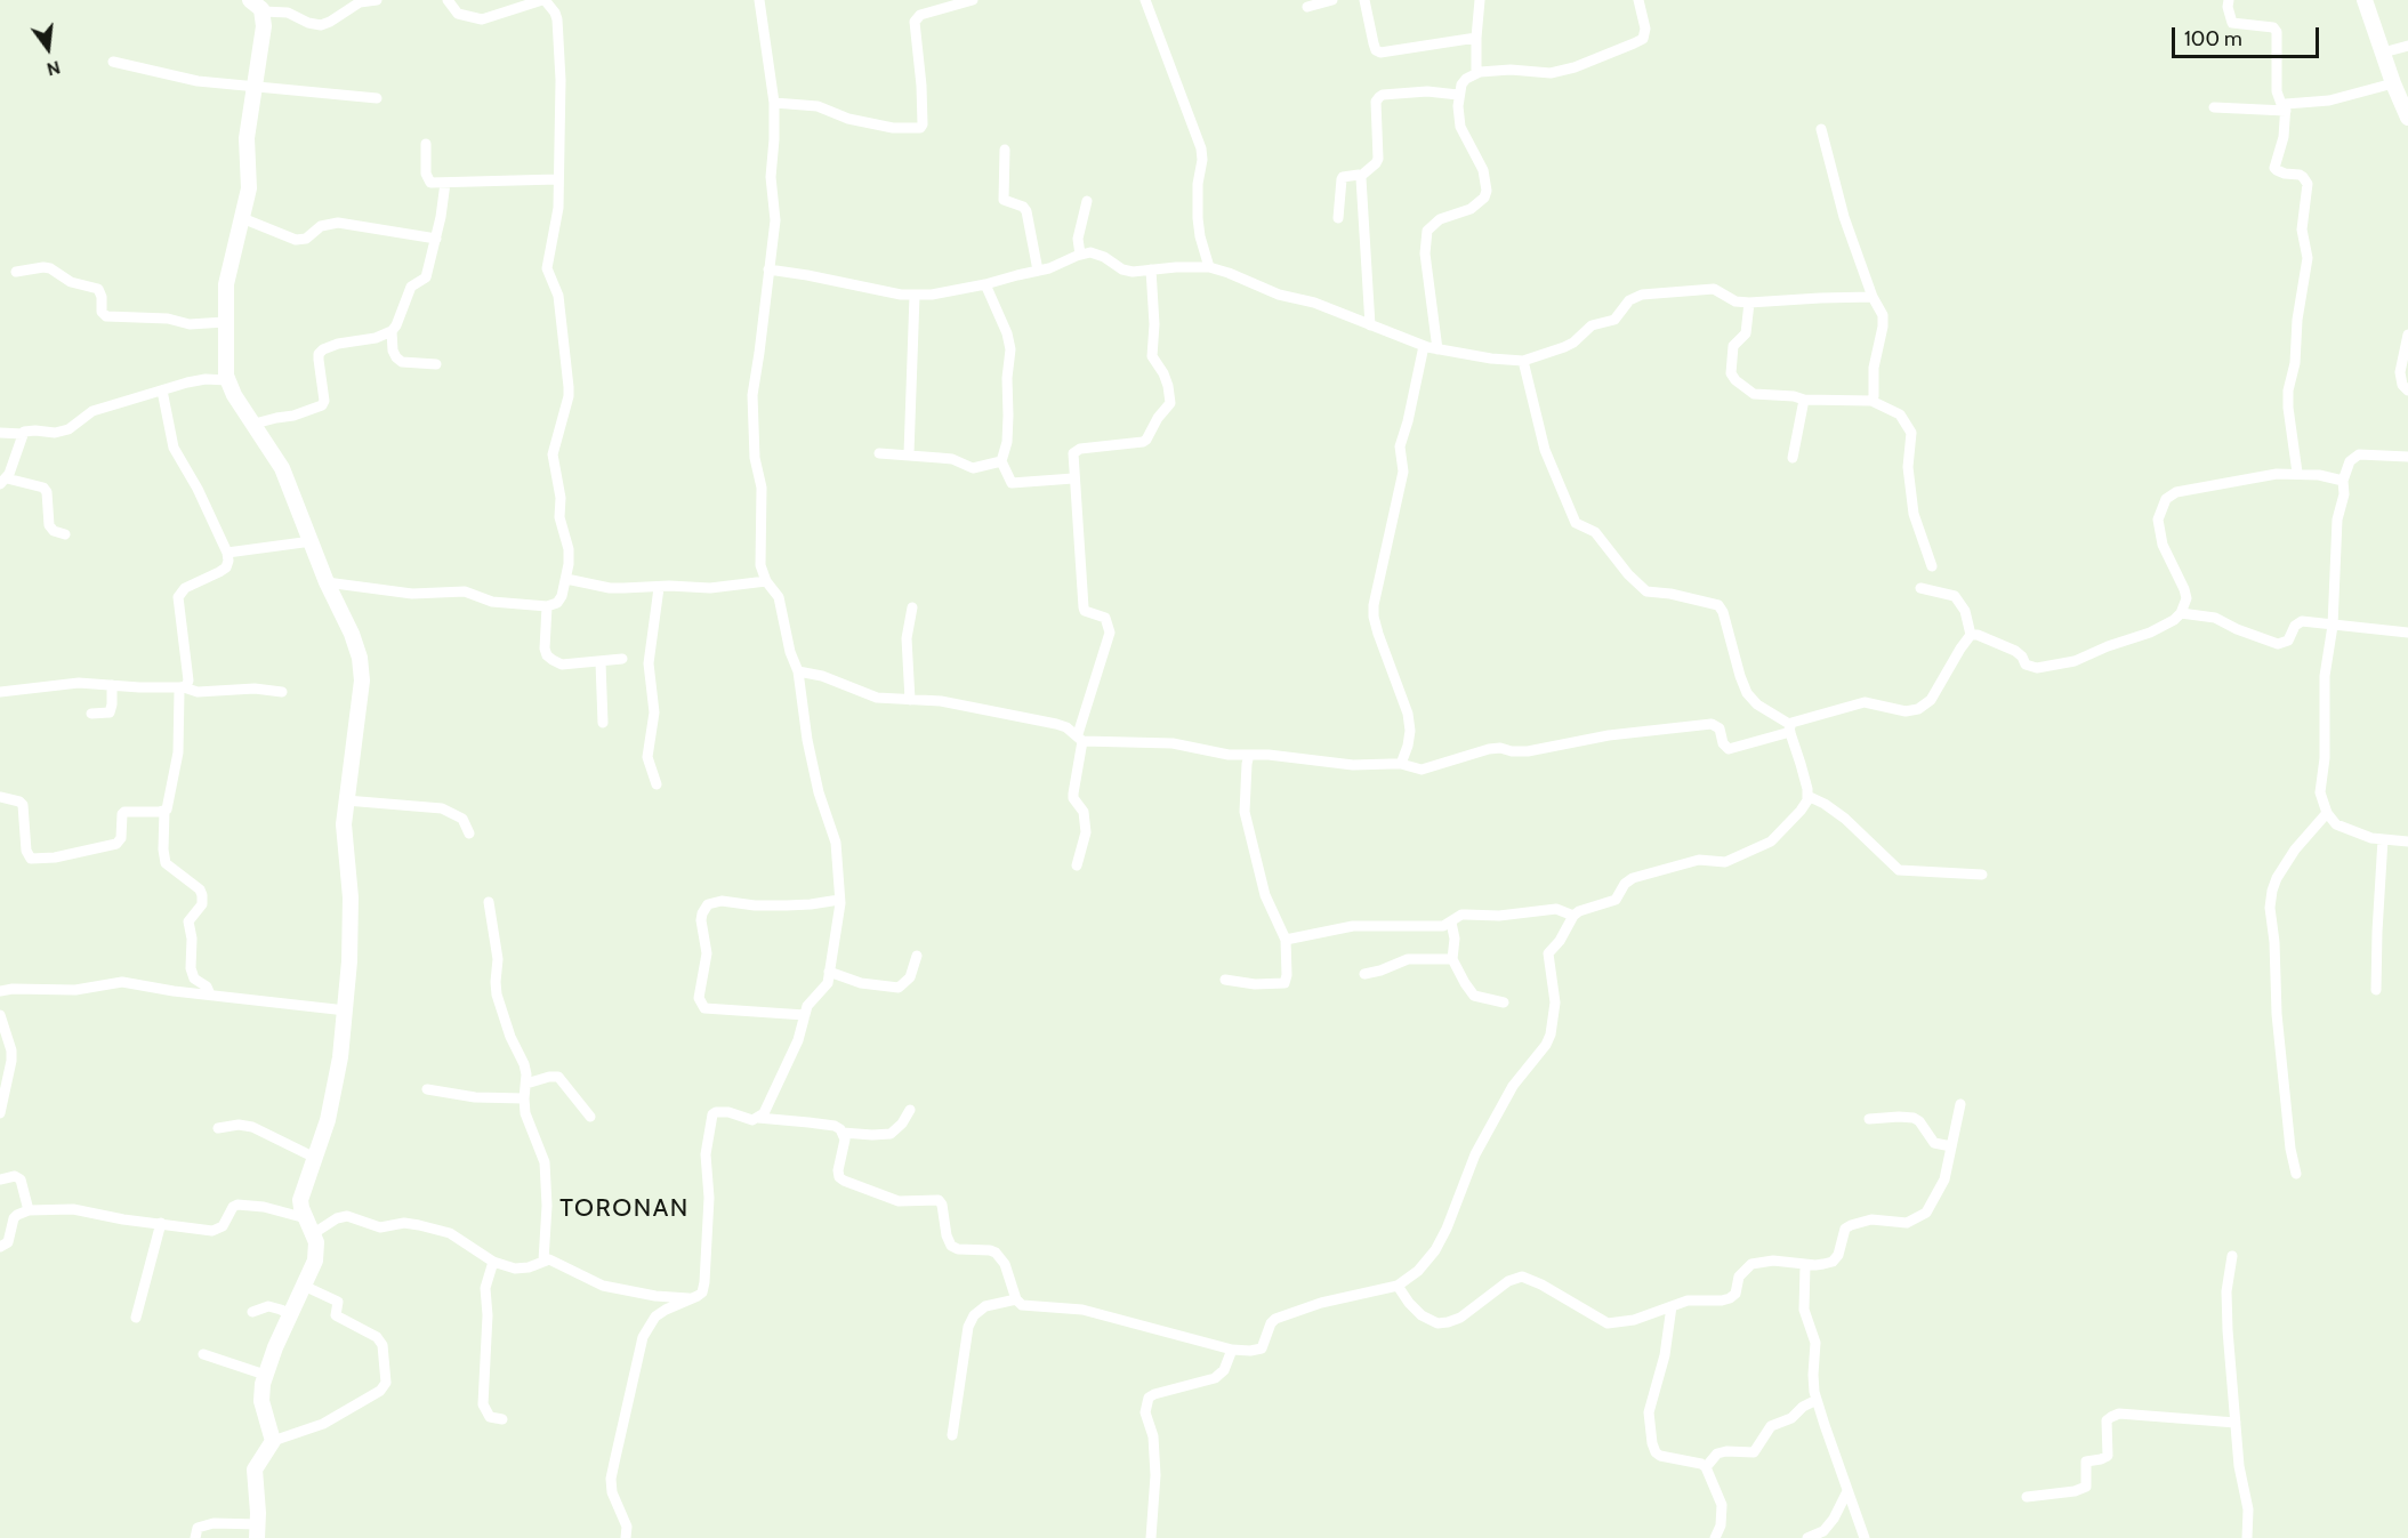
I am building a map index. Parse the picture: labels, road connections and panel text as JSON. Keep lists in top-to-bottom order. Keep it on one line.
{"districts":["TORONAN"],"scale_bar":"100 m","north":"bottom"}
